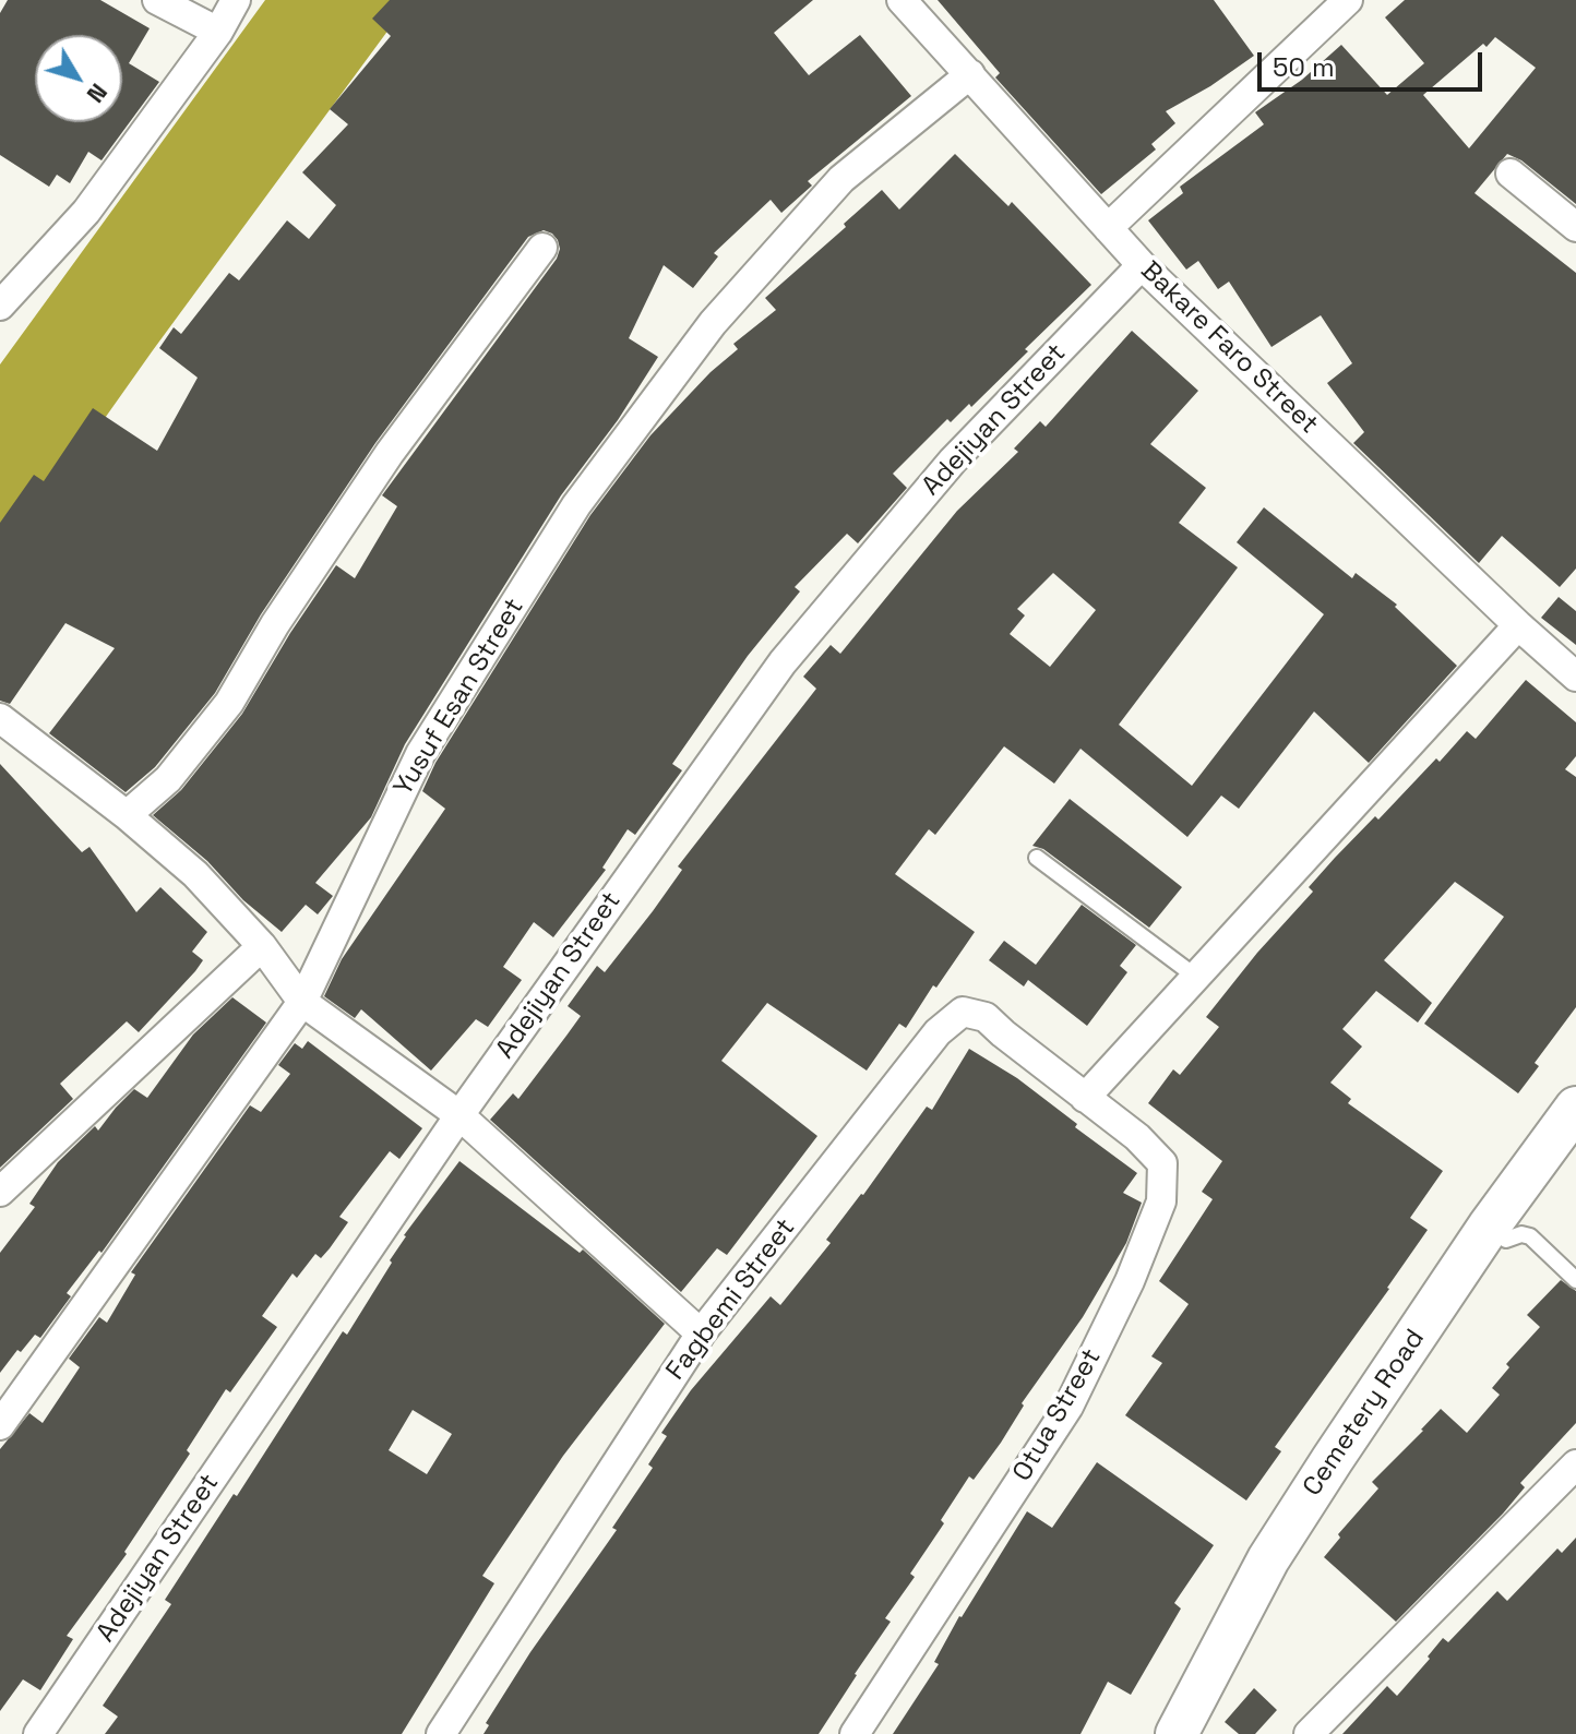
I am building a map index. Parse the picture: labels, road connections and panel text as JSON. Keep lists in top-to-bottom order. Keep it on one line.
{"streets":{"main road":["Cemetery Road"],"street":["Bakare Faro Street","Adejiyan Street","Yusuf Esan Street","Fagbemi Street","Otua Street"]},"crossings":[["Bakare Faro Street","Adejiyan Street"],["Bakare Faro Street","Yusuf Esan Street"],["Fagbemi Street","Otua Street"]],"scale_bar":"50 m","north":"bottom right"}
